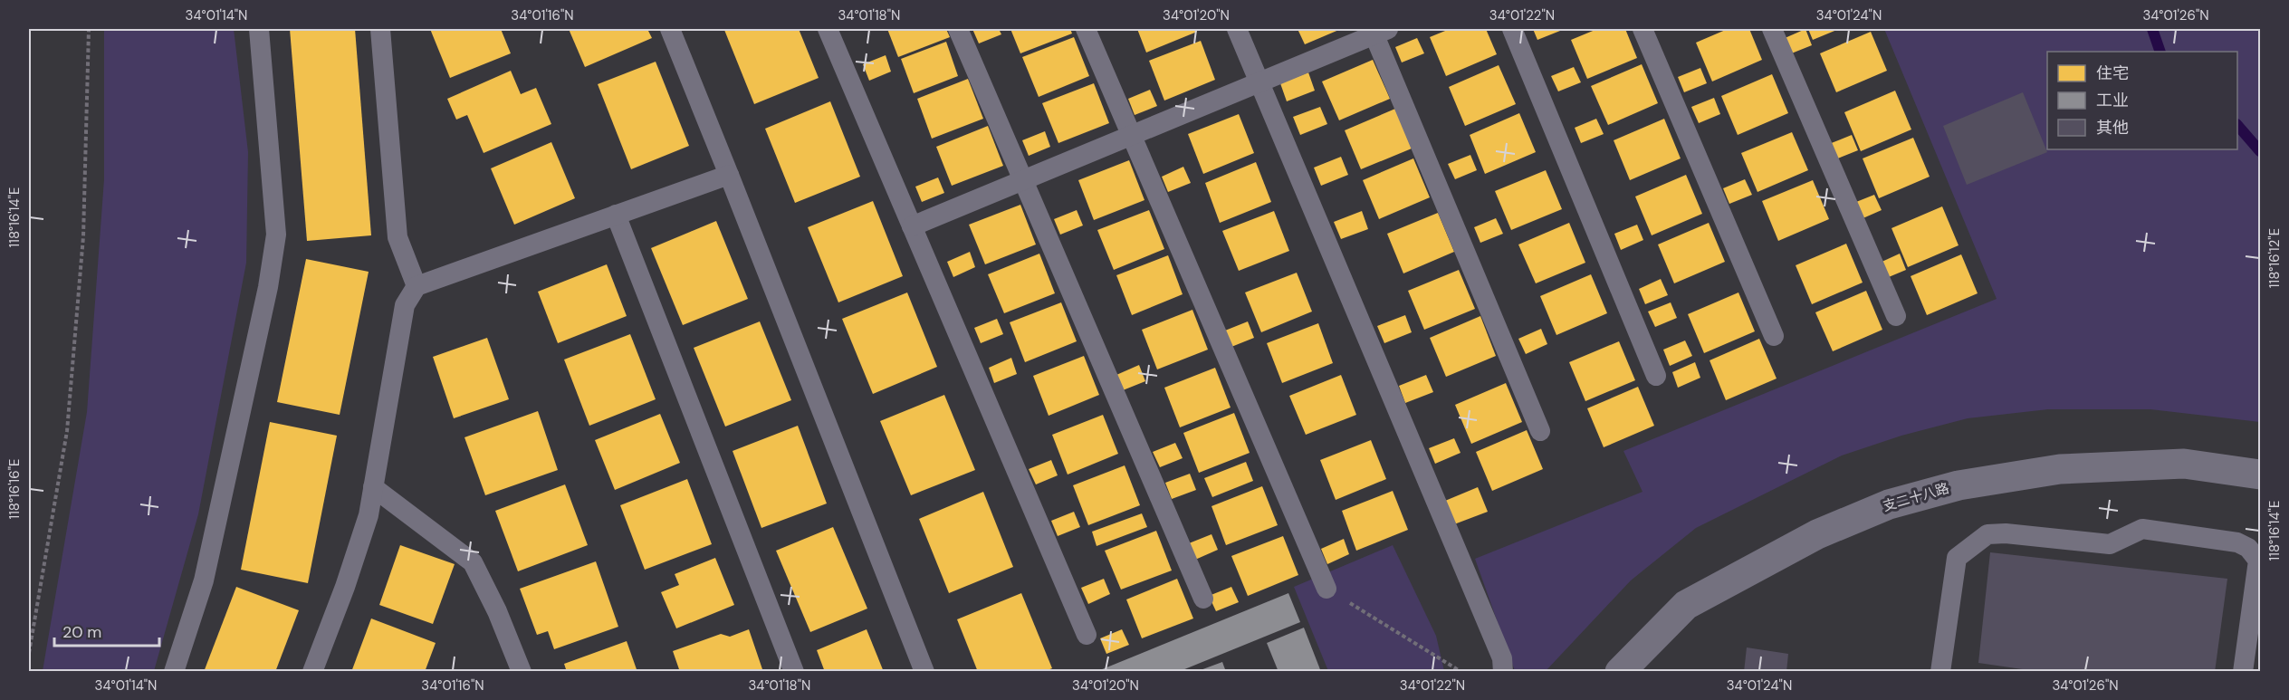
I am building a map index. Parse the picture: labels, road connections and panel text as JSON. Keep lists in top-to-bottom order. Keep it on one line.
{"streets":{"street":["支二十八路"]},"legend":["住宅","工业","其他"],"scale_bar":"20 m","coordinates":["34°01'14\"N","34°01'16\"N","34°01'18\"N","34°01'20\"N","34°01'22\"N","34°01'24\"N","34°01'26\"N","118°16'14\"E","118°16'12\"E","118°16'16\"E"]}
